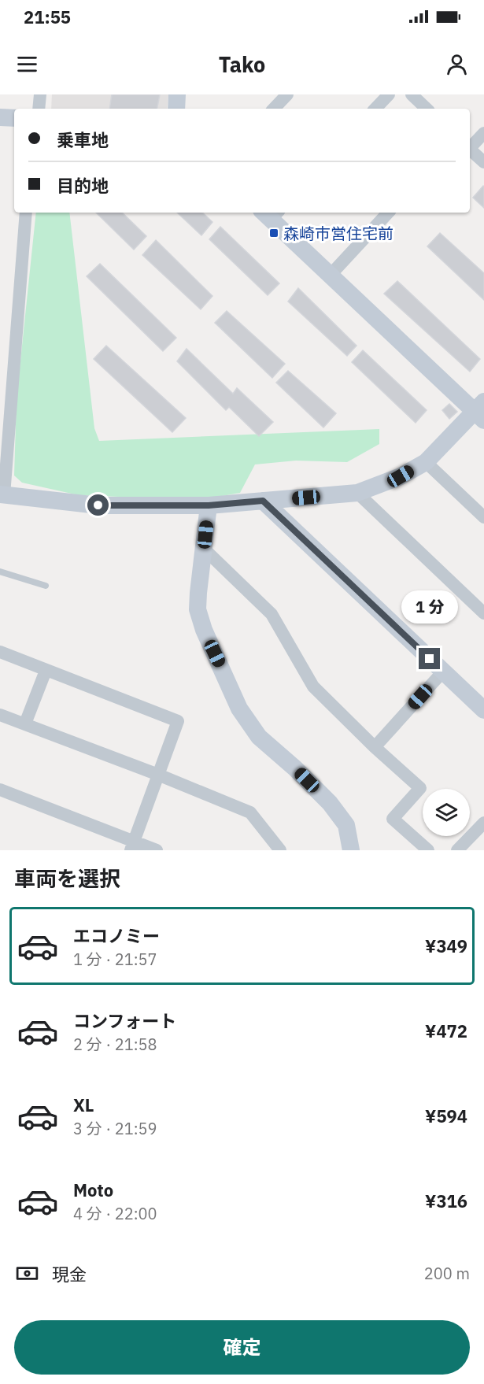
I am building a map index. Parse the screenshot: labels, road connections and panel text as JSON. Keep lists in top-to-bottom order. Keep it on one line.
{"places":{"transit":["森崎市営住宅前"]},"page":{"status":"21:55","header":"Tako","banner":["乗車地","目的地"],"bubble":"1 分","heading":"車両を選択","list":[{"name":"エコノミー","note":"1 分 · 21:57","value":"¥349"},{"name":"コンフォート","note":"2 分 · 21:58","value":"¥472"},{"name":"XL","note":"3 分 · 21:59","value":"¥594"},{"name":"Moto","note":"4 分 · 22:00","value":"¥316"}],"pay":["現金","200 m"],"buttons":"確定"}}
